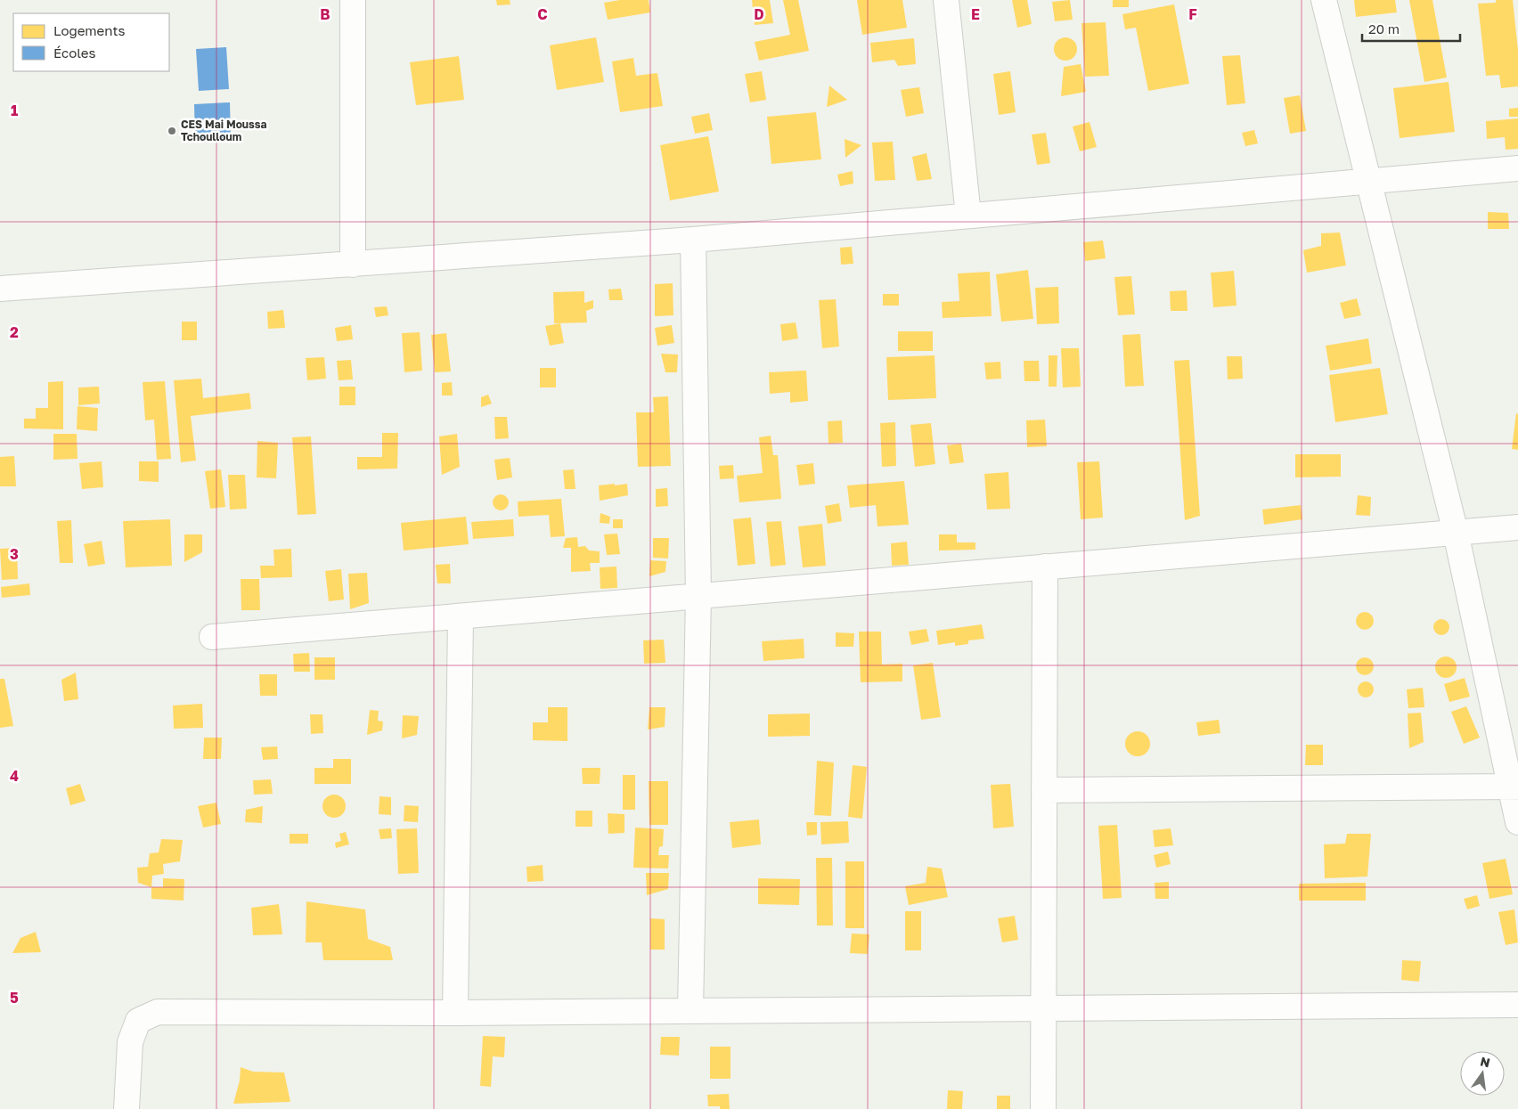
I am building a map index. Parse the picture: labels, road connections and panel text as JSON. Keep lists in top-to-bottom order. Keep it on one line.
{"places":["CES Mai Moussa Tchoulloum"],"legend":["Logements","Écoles"],"scale_bar":"20 m","north":"top","grid":{"columns":["B","C","D","E","F"],"rows":["1","2","3","4","5"]}}
